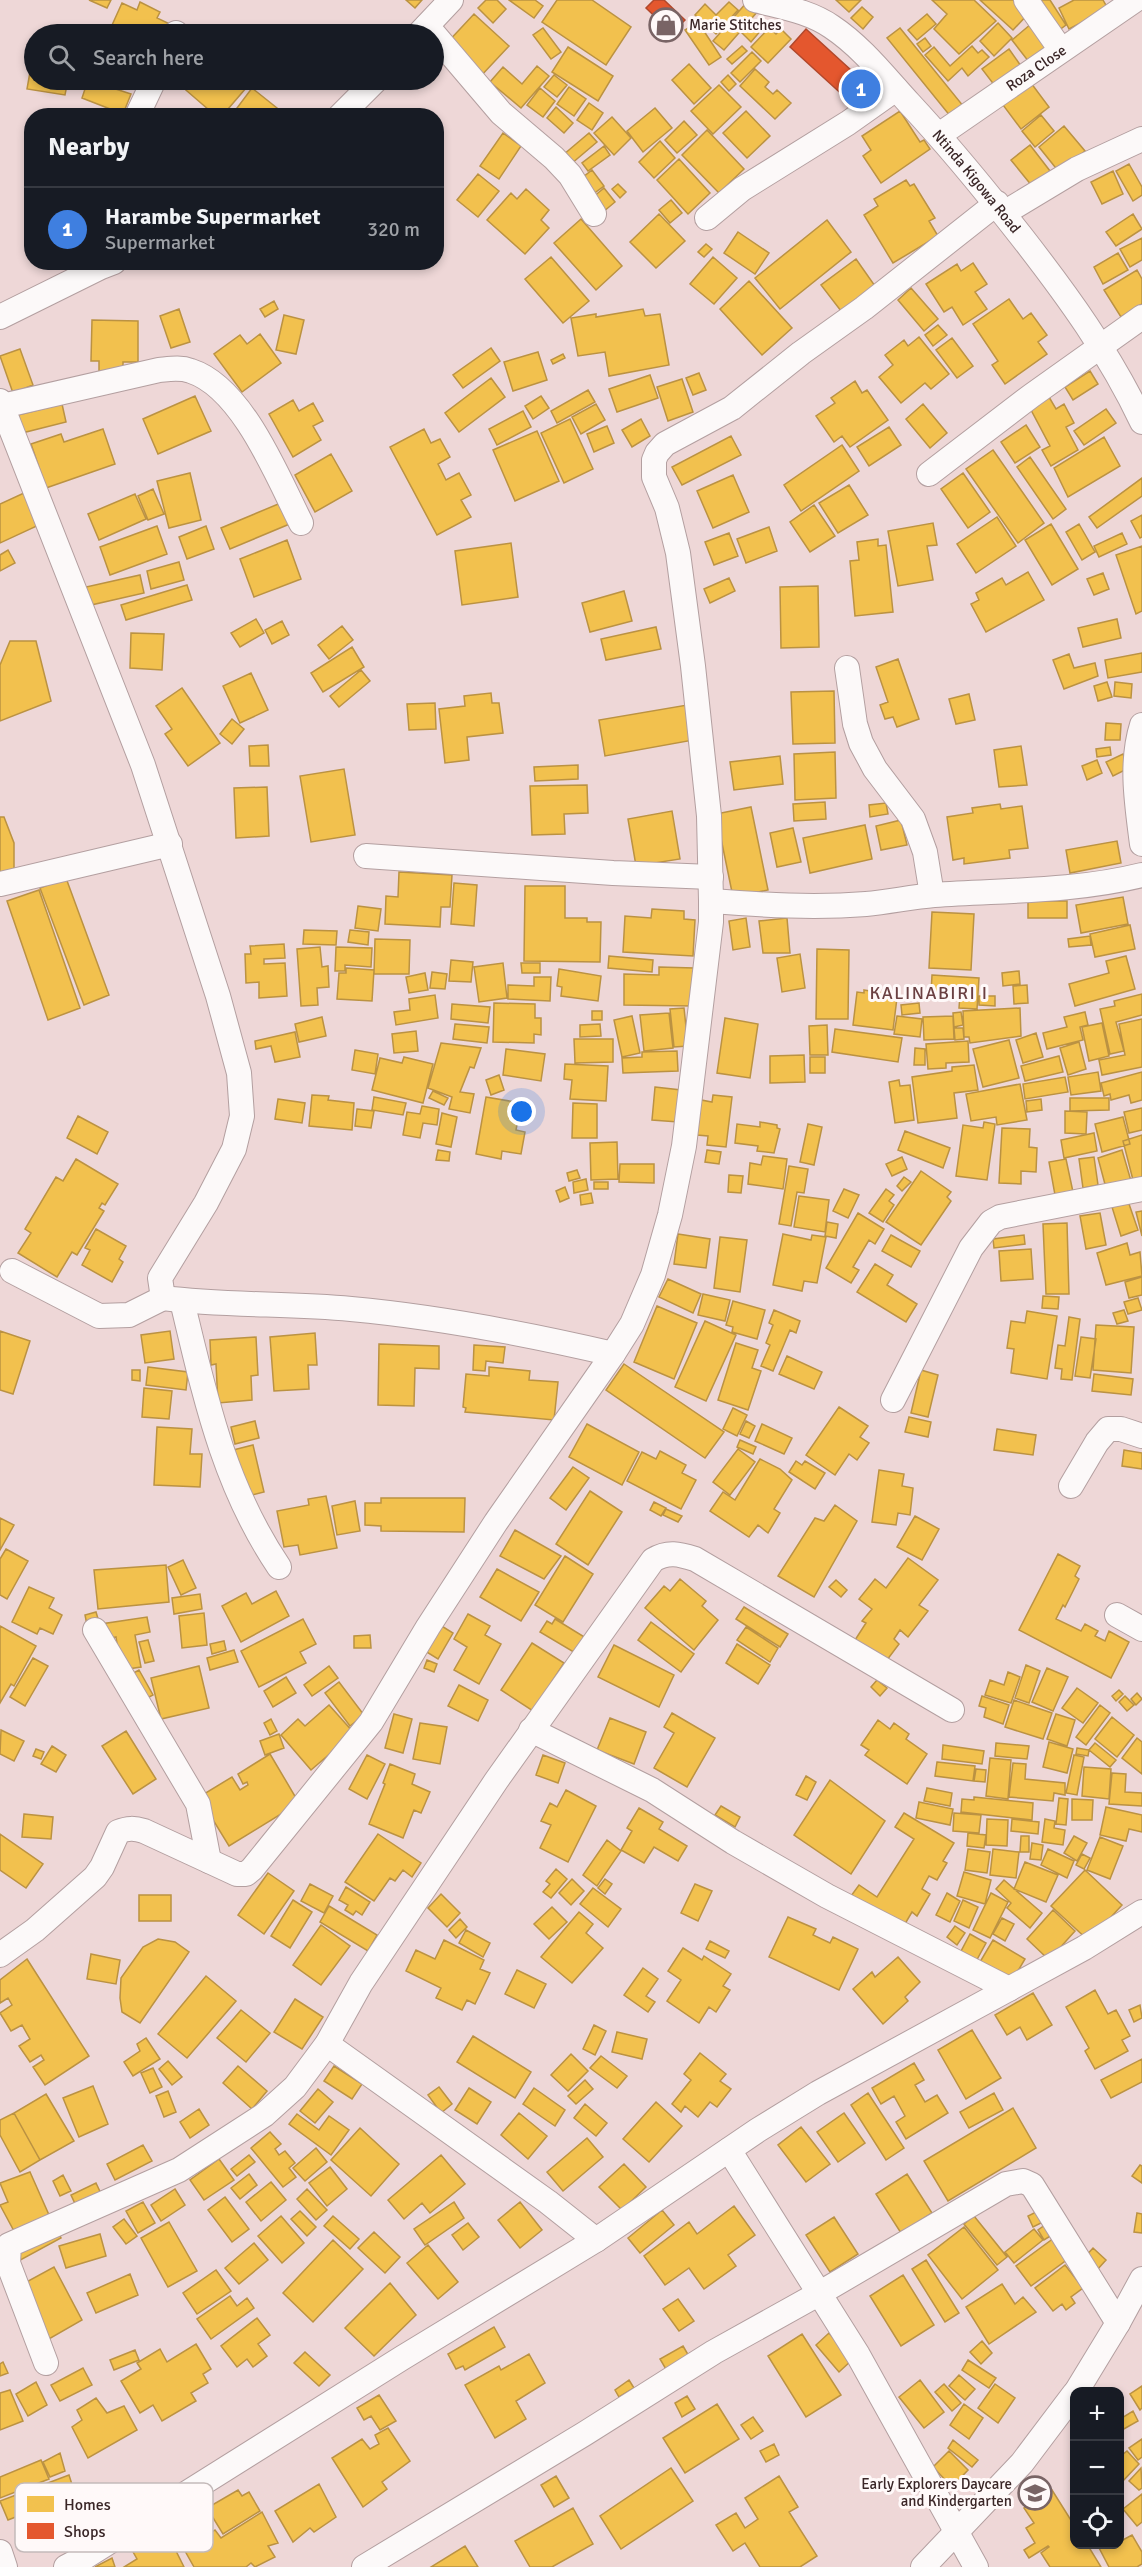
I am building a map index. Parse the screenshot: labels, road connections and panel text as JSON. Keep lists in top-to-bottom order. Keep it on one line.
{"streets":{"street":["Roza Close","Ntinda Kigowa Road"]},"crossings":[["Roza Close","Ntinda Kigowa Road"]],"districts":["KALINABIRI I"],"places":{"shop":["Marie Stitches"],"school or university":["Early Explorers Daycare and Kindergarten"]},"legend":["Homes","Shops"],"page":{"search":"Search here","pins":"1","heading":"Nearby","list":[{"mark":"1","name":"Harambe Supermarket","note":"Supermarket","value":"320 m"}],"map_buttons":["+","−"]}}
